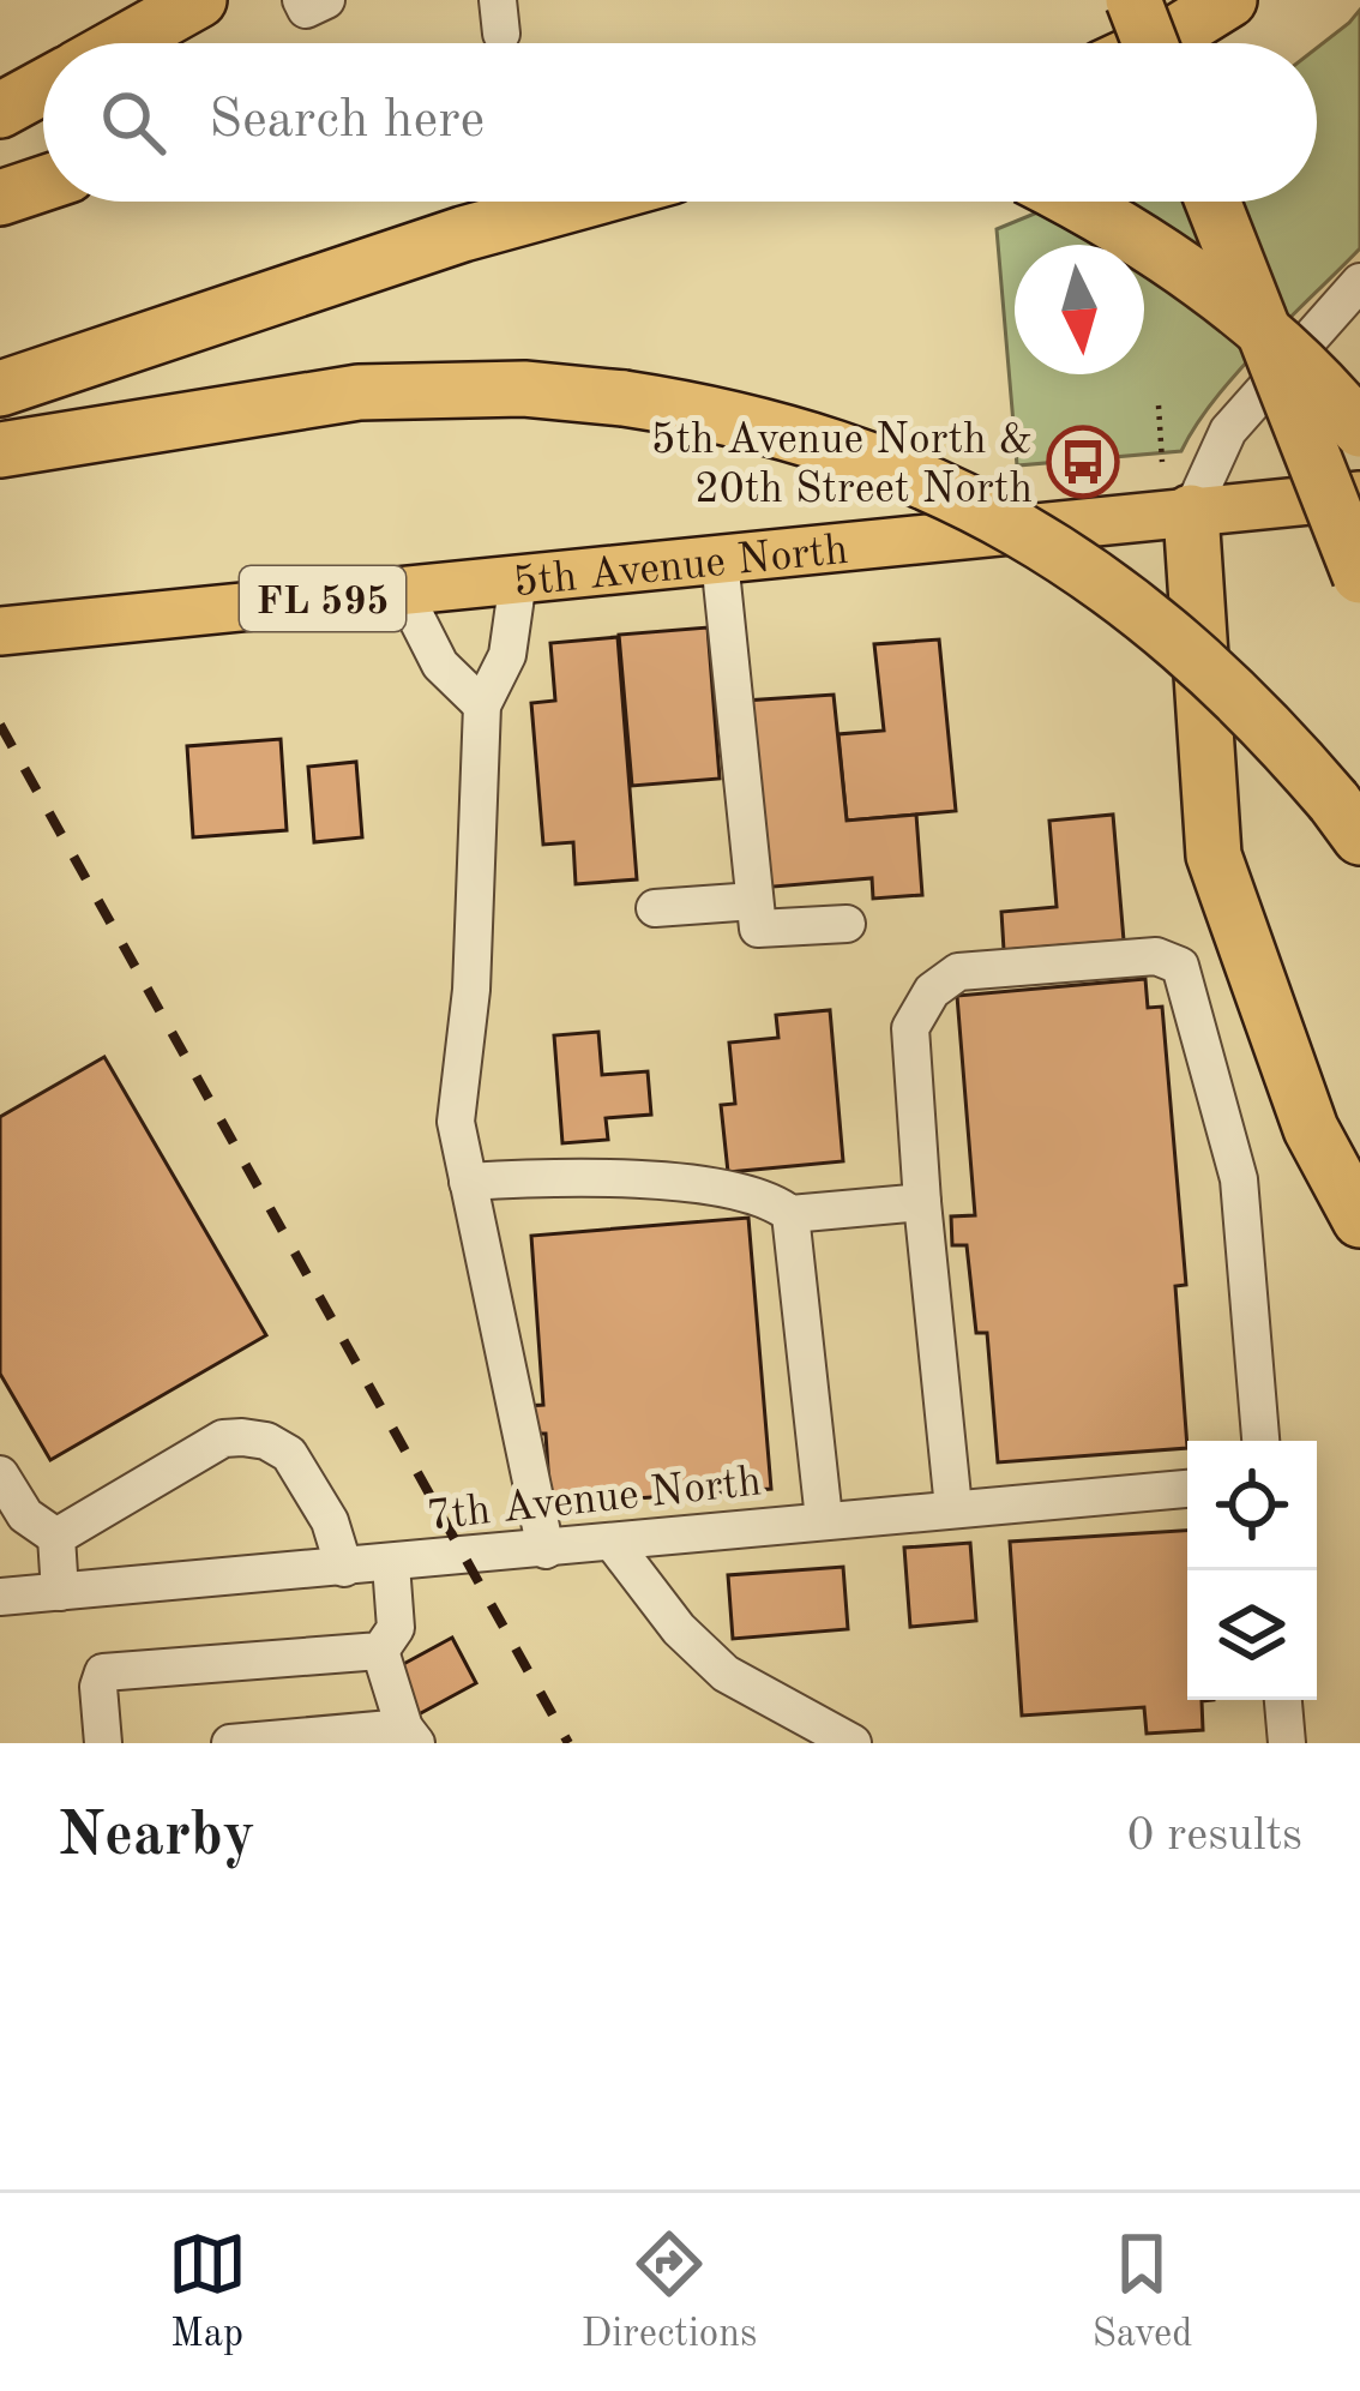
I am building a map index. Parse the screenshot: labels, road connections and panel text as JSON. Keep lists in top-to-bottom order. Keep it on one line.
{"streets":{"main road":["5th Avenue North","FL 595"],"street":["7th Avenue North"]},"places":{"bus stop":["5th Avenue North & 20th Street North"]},"north":"bottom","page":{"search":"Search here","heading":["Nearby","0 results"],"nav":["Map","Directions","Saved"]}}
